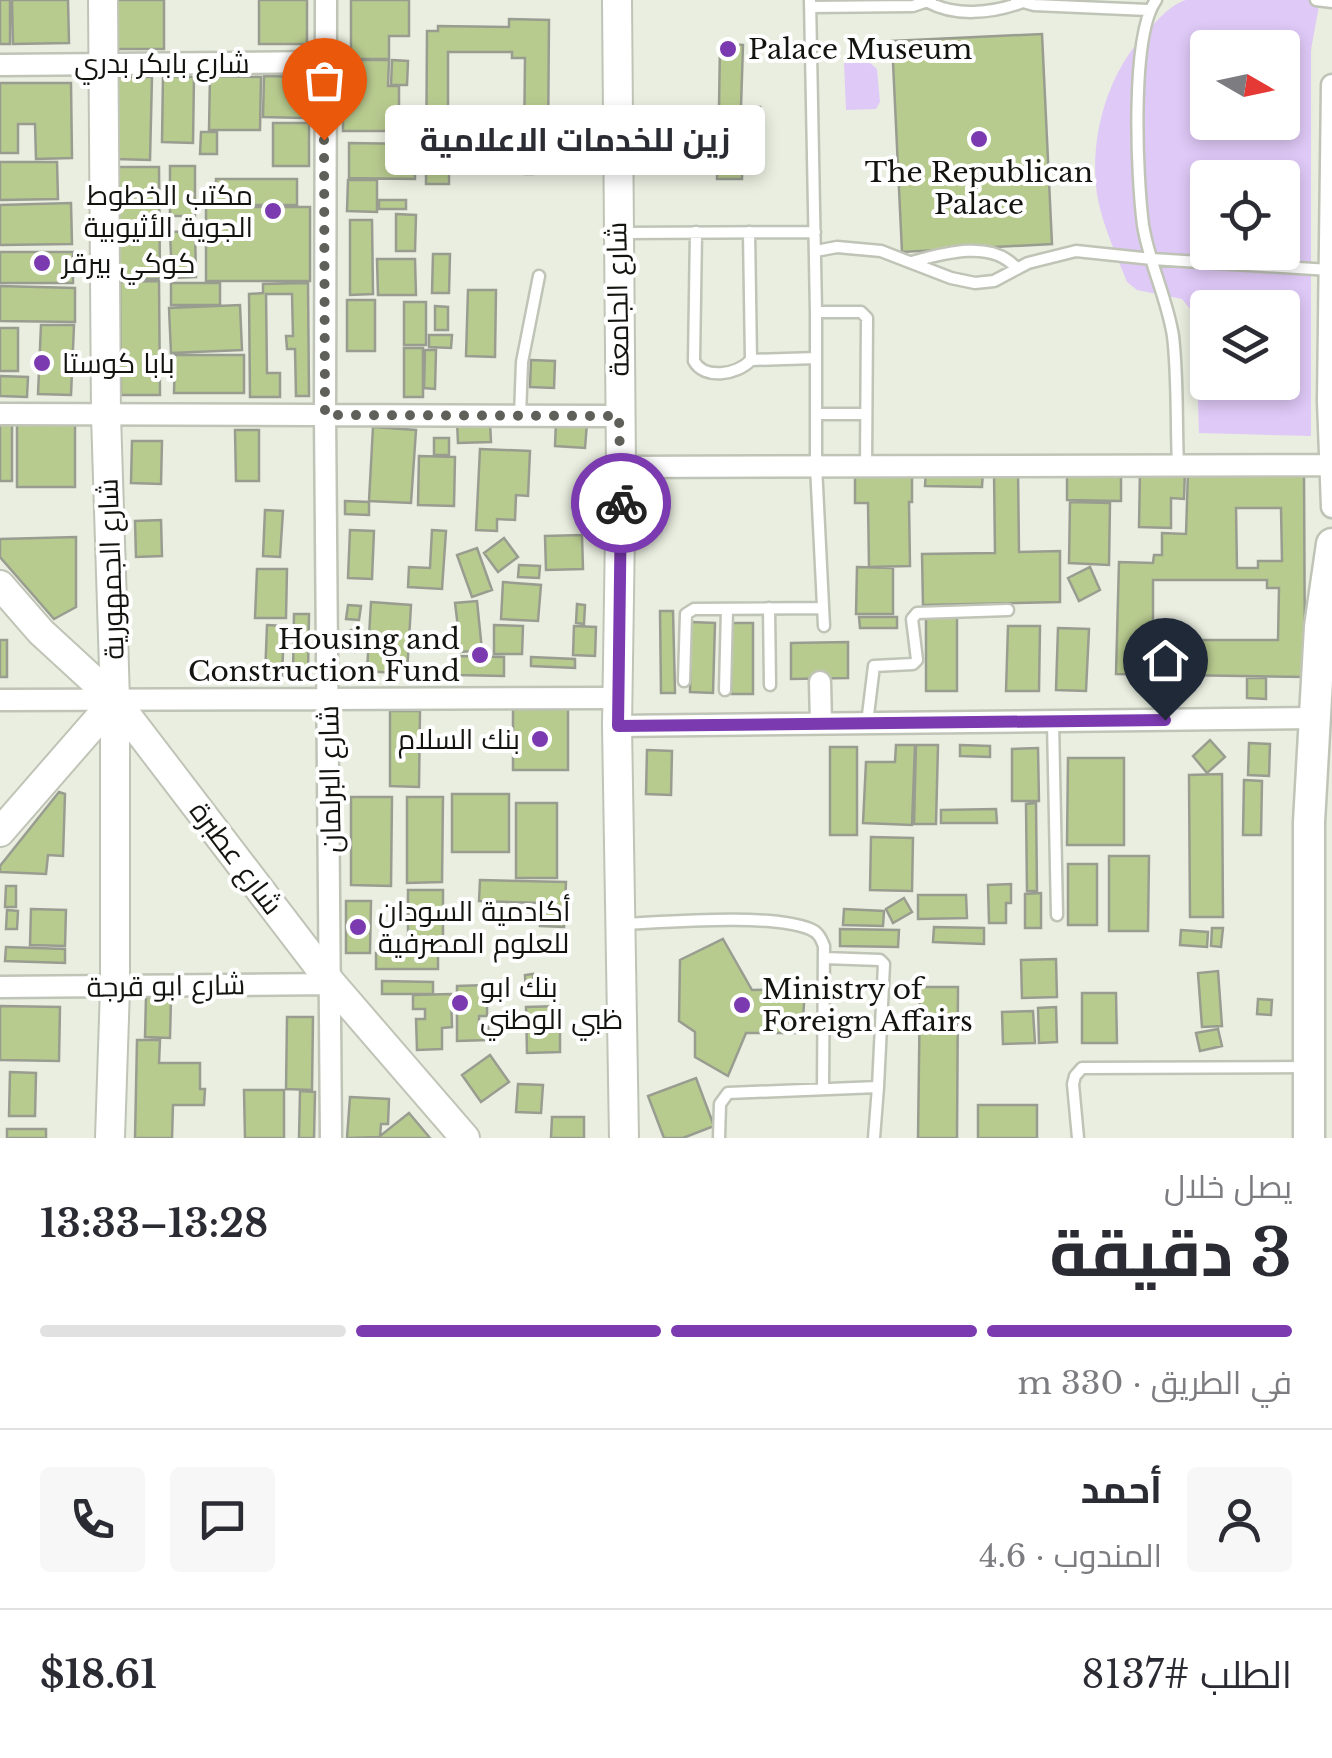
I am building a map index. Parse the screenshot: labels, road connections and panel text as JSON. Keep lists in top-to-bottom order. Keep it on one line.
{"streets":{"main road":["شارع الجامعة","شارع الجمهورية","شارع عطبرة"],"street":["شارع بابكر بدري","شارع البرلمان","شارع ابو قرجة"]},"crossings":[["شارع بابكر بدري","شارع الجمهورية"],["شارع بابكر بدري","شارع البرلمان"],["شارع الجمهورية","شارع عطبرة"],["شارع الجمهورية","شارع ابو قرجة"],["شارع البرلمان","شارع عطبرة"],["شارع البرلمان","شارع ابو قرجة"],["شارع عطبرة","شارع ابو قرجة"]],"places":["Palace Museum","The Republican Palace","زين للخدمات الاعلامية","مكتب الخطوط الجوية الأثيوبية","كوكي بيرقر","بابا كوستا","Housing and Construction Fund","بنك السلام","أكادمية السودان للعلوم المصرفية","بنك ابو ظبي الوطني","Ministry of Foreign Affairs"],"north":"right","page":{"bubble":"زين للخدمات الاعلامية","heading":["3 دقيقة","يصل خلال","13:28–13:33"],"panel":["أحمد","المندوب · 4.6","الطلب #8137","$18.61"],"bar":"في الطريق · 330 m"}}
